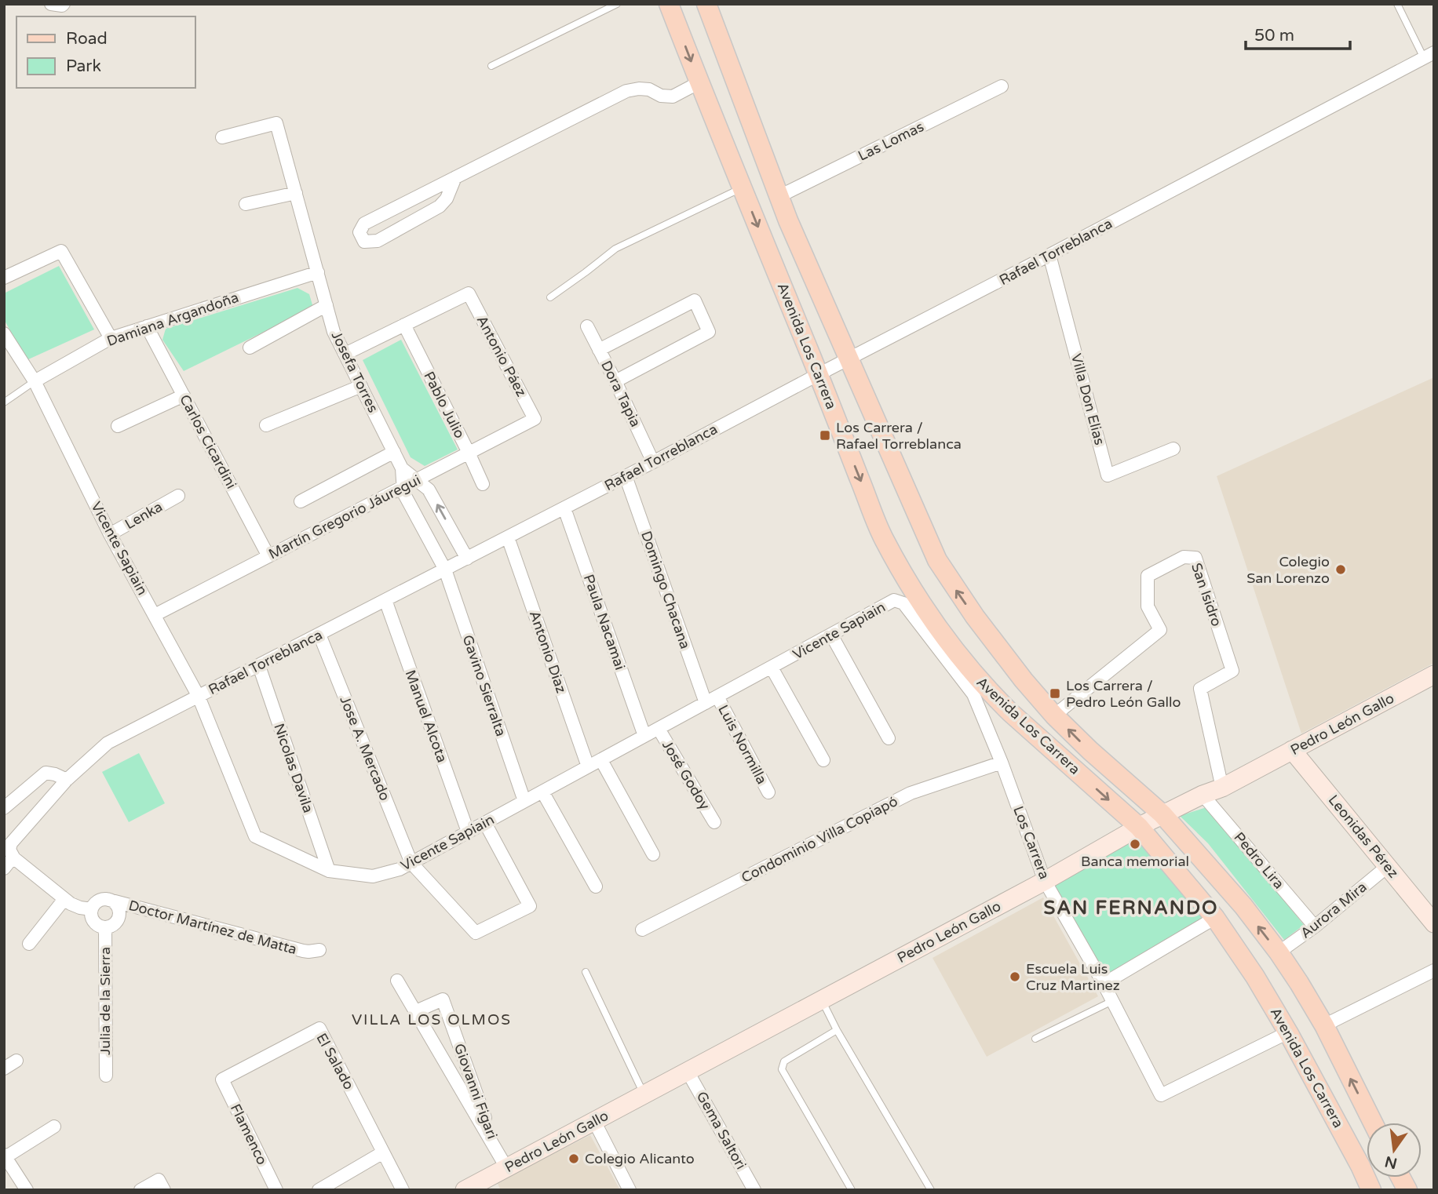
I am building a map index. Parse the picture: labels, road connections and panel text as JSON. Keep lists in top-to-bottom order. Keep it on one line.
{"streets":{"main road":["Avenida Los Carrera"],"street":["Las Lomas","Rafael Torreblanca","Damiana Argandoña","Antonio Páez","Josefa Torres","Dora Tapia","Villa Don Elias","Pablo Julio","Carlos Cicardini","Lenka","Martín Gregorio Jáuregui","Vicente Sapiain","Domingo Chacana","San Isidro","Paula Nacamai","Antonio Diaz","Gavino Sierralta","Manuel Alcota","Pedro León Gallo","Luis Normilla","Jose A. Mercado","Nicolas Davila","José Godoy","Leonidas Pérez","Condominio Villa Copiapó","Los Carrera","Pedro Lira","Aurora Mira","Doctor Martínez de Matta","Julia de la Sierra","El Salado","Giovanni Figari","Gema Saltori","Flamenco"]},"crossings":[["Las Lomas","Avenida Los Carrera"],["Rafael Torreblanca","Avenida Los Carrera"],["Rafael Torreblanca","Josefa Torres"],["Rafael Torreblanca","Dora Tapia"],["Rafael Torreblanca","Villa Don Elias"],["Rafael Torreblanca","Vicente Sapiain"],["Rafael Torreblanca","Domingo Chacana"],["Rafael Torreblanca","Paula Nacamai"],["Rafael Torreblanca","Antonio Diaz"],["Rafael Torreblanca","Gavino Sierralta"],["Rafael Torreblanca","Manuel Alcota"],["Rafael Torreblanca","Jose A. Mercado"],["Rafael Torreblanca","Nicolas Davila"],["Damiana Argandoña","Josefa Torres"],["Damiana Argandoña","Carlos Cicardini"],["Damiana Argandoña","Vicente Sapiain"],["Avenida Los Carrera","San Isidro"],["Avenida Los Carrera","Pedro León Gallo"],["Avenida Los Carrera","Los Carrera"],["Avenida Los Carrera","Aurora Mira"],["Antonio Páez","Pablo Julio"],["Antonio Páez","Martín Gregorio Jáuregui"],["Josefa Torres","Martín Gregorio Jáuregui"],["Josefa Torres","Gavino Sierralta"],["Pablo Julio","Martín Gregorio Jáuregui"],["Carlos Cicardini","Martín Gregorio Jáuregui"],["Lenka","Vicente Sapiain"],["Martín Gregorio Jáuregui","Vicente Sapiain"],["Vicente Sapiain","Domingo Chacana"],["Vicente Sapiain","Paula Nacamai"],["Vicente Sapiain","Antonio Diaz"],["Vicente Sapiain","Gavino Sierralta"],["Vicente Sapiain","Manuel Alcota"],["Vicente Sapiain","Luis Normilla"],["Vicente Sapiain","Jose A. Mercado"],["Vicente Sapiain","Nicolas Davila"],["Vicente Sapiain","José Godoy"],["Vicente Sapiain","Los Carrera"],["Domingo Chacana","Luis Normilla"],["San Isidro","Pedro León Gallo"],["Pedro León Gallo","Leonidas Pérez"],["Pedro León Gallo","Los Carrera"],["Pedro León Gallo","Pedro Lira"],["Pedro León Gallo","Giovanni Figari"],["Pedro León Gallo","Gema Saltori"],["Leonidas Pérez","Aurora Mira"],["Condominio Villa Copiapó","Los Carrera"],["Pedro Lira","Aurora Mira"],["Doctor Martínez de Matta","Julia de la Sierra"],["El Salado","Flamenco"]],"districts":["SAN FERNANDO","VILLA LOS OLMOS"],"places":{"transit":["Los Carrera / Rafael Torreblanca","Los Carrera / Pedro León Gallo"],"other":["Colegio San Lorenzo","Banca memorial","Escuela Luis Cruz Martinez","Colegio Alicanto"]},"legend":["Road","Park"],"scale_bar":"50 m","north":"bottom"}
